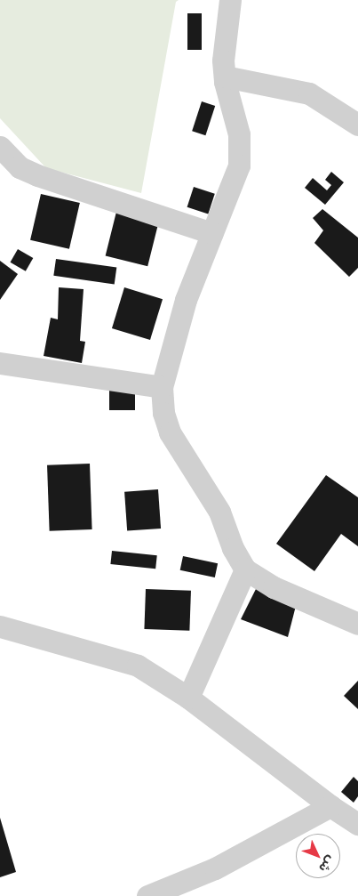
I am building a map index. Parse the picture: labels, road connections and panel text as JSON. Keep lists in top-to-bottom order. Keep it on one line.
{"north":"bottom right"}
